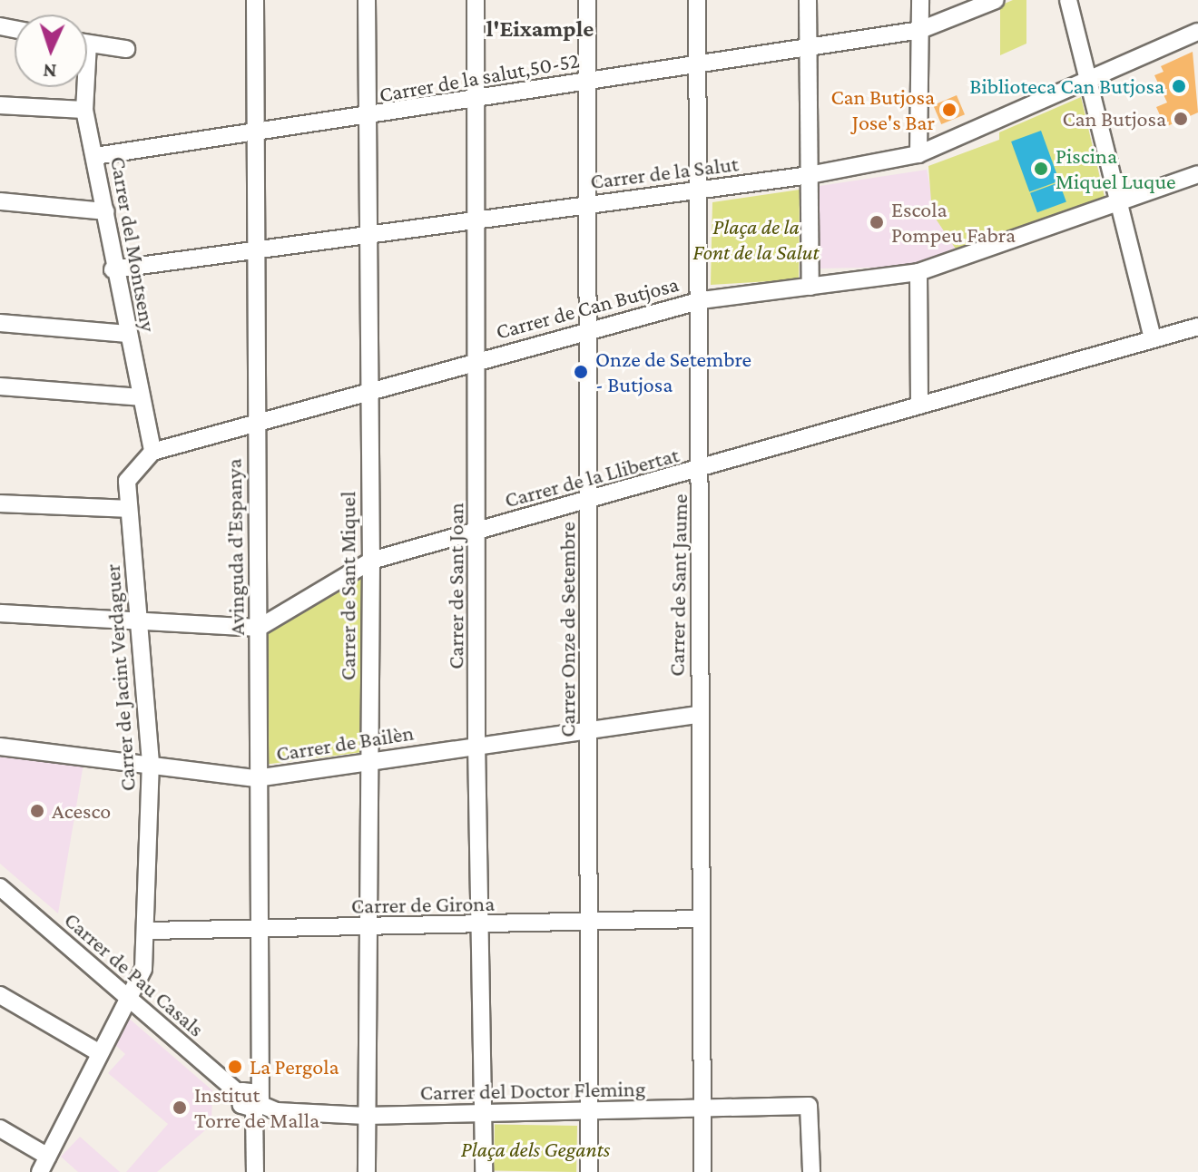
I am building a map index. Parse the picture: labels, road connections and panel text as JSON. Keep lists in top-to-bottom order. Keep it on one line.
{"streets":{"street":["Carrer de la salut,50-52","Carrer de la Salut","Carrer del Montseny","Carrer de Can Butjosa","Carrer de la Llibertat","Avinguda d'Espanya","Carrer de Sant Jaume","Carrer de Sant Miquel","Carrer de Sant Joan","Carrer Onze de Setembre","Carrer de Jacint Verdaguer","Carrer de Bailèn","Carrer de Girona","Carrer de Pau Casals","Carrer del Doctor Fleming"]},"crossings":[["Carrer de la salut,50-52","Carrer del Montseny"],["Carrer de la salut,50-52","Avinguda d'Espanya"],["Carrer de la salut,50-52","Carrer de Sant Jaume"],["Carrer de la salut,50-52","Carrer de Sant Miquel"],["Carrer de la salut,50-52","Carrer de Sant Joan"],["Carrer de la salut,50-52","Carrer Onze de Setembre"],["Carrer de la Salut","Carrer del Montseny"],["Carrer de la Salut","Avinguda d'Espanya"],["Carrer de la Salut","Carrer de Sant Jaume"],["Carrer de la Salut","Carrer de Sant Miquel"],["Carrer de la Salut","Carrer de Sant Joan"],["Carrer de la Salut","Carrer Onze de Setembre"],["Carrer del Montseny","Carrer de Can Butjosa"],["Carrer del Montseny","Carrer de Jacint Verdaguer"],["Carrer de Can Butjosa","Avinguda d'Espanya"],["Carrer de Can Butjosa","Carrer de Sant Jaume"],["Carrer de Can Butjosa","Carrer de Sant Miquel"],["Carrer de Can Butjosa","Carrer de Sant Joan"],["Carrer de Can Butjosa","Carrer Onze de Setembre"],["Carrer de Can Butjosa","Carrer de Jacint Verdaguer"],["Carrer de la Llibertat","Avinguda d'Espanya"],["Carrer de la Llibertat","Carrer de Sant Jaume"],["Carrer de la Llibertat","Carrer de Sant Miquel"],["Carrer de la Llibertat","Carrer de Sant Joan"],["Carrer de la Llibertat","Carrer Onze de Setembre"],["Avinguda d'Espanya","Carrer de Bailèn"],["Avinguda d'Espanya","Carrer de Girona"],["Avinguda d'Espanya","Carrer de Pau Casals"],["Avinguda d'Espanya","Carrer del Doctor Fleming"],["Carrer de Sant Jaume","Carrer de Bailèn"],["Carrer de Sant Jaume","Carrer de Girona"],["Carrer de Sant Jaume","Carrer del Doctor Fleming"],["Carrer de Sant Miquel","Carrer de Bailèn"],["Carrer de Sant Miquel","Carrer de Girona"],["Carrer de Sant Miquel","Carrer del Doctor Fleming"],["Carrer de Sant Joan","Carrer de Bailèn"],["Carrer de Sant Joan","Carrer de Girona"],["Carrer de Sant Joan","Carrer del Doctor Fleming"],["Carrer Onze de Setembre","Carrer de Bailèn"],["Carrer Onze de Setembre","Carrer de Girona"],["Carrer Onze de Setembre","Carrer del Doctor Fleming"],["Carrer de Jacint Verdaguer","Carrer de Bailèn"],["Carrer de Jacint Verdaguer","Carrer de Girona"],["Carrer de Jacint Verdaguer","Carrer de Pau Casals"],["Carrer de Pau Casals","Carrer del Doctor Fleming"]],"districts":["l'Eixample"],"parks":["Plaça de la Font de la Salut","Plaça dels Gegants"],"places":["Biblioteca Can Butjosa","Can Butjosa Jose's Bar","Can Butjosa","Piscina Miquel Luque","Escola Pompeu Fabra","Onze de Setembre - Butjosa","Acesco","La Pergola","Institut Torre de Malla"],"north":"bottom"}
